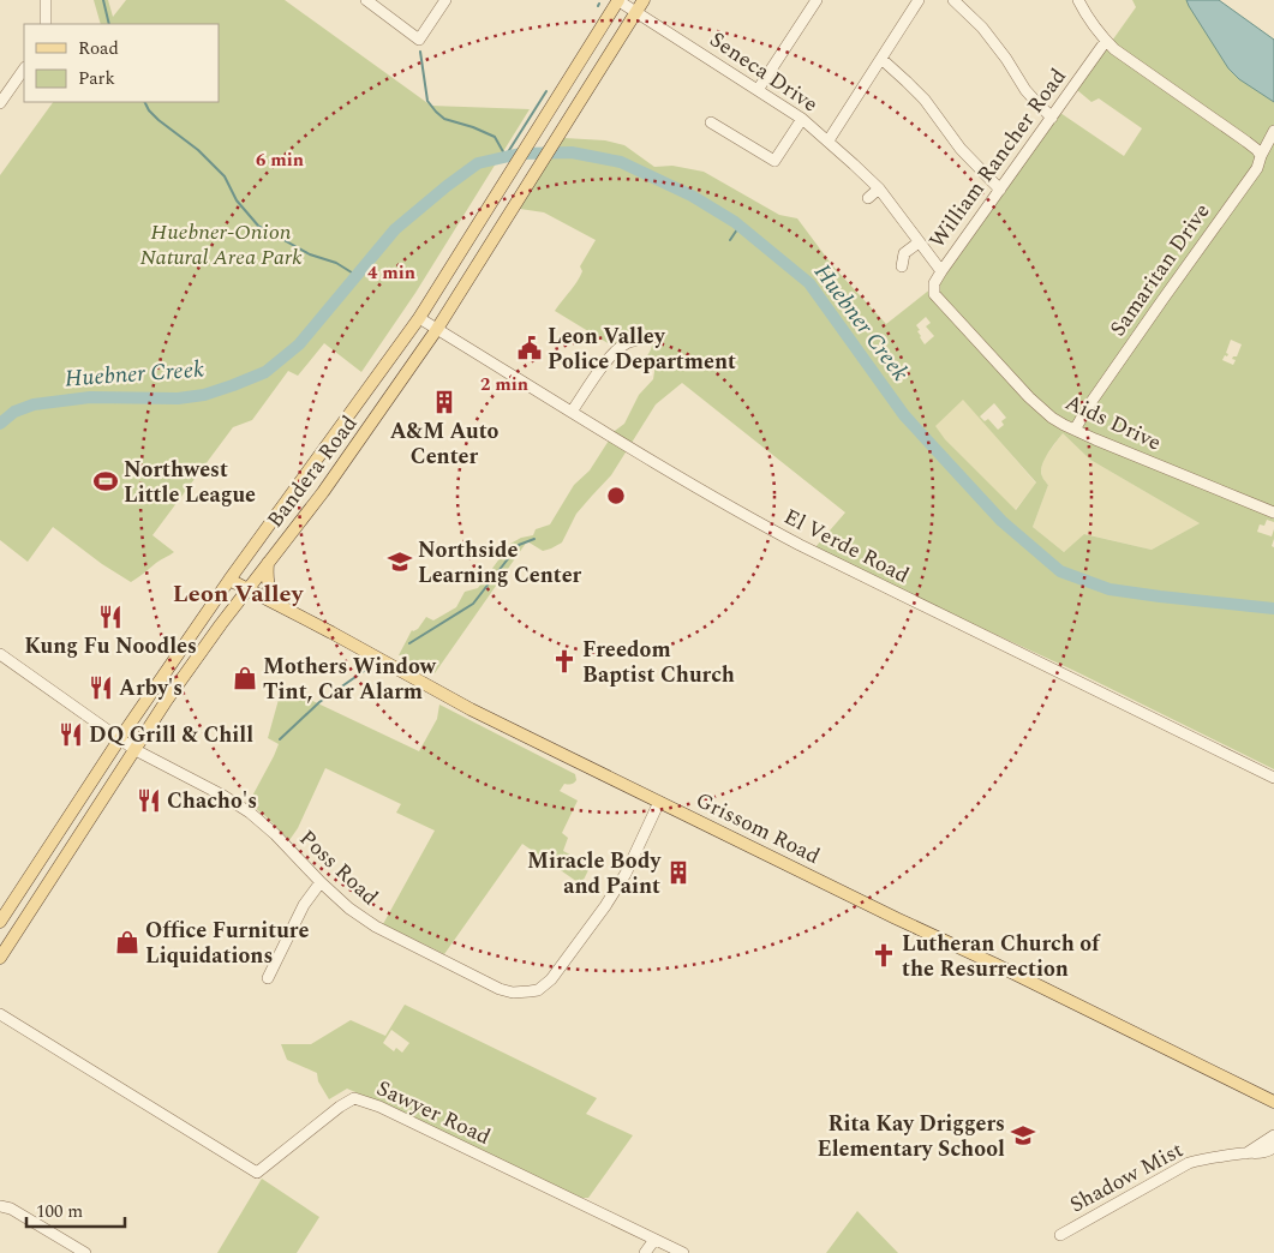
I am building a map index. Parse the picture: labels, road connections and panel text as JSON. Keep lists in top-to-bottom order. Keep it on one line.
{"streets":{"main road":["Bandera Road","Grissom Road"],"street":["Seneca Drive","William Rancher Road","Samaritan Drive","Aids Drive","El Verde Road","Poss Road","Sawyer Road","Shadow Mist"]},"crossings":[["Seneca Drive","William Rancher Road"],["Seneca Drive","Bandera Road"],["William Rancher Road","Aids Drive"],["Samaritan Drive","Aids Drive"],["Bandera Road","El Verde Road"],["Bandera Road","Grissom Road"],["Bandera Road","Poss Road"],["Grissom Road","Poss Road"]],"districts":["Leon Valley"],"water":["Huebner Creek"],"parks":["Huebner-Onion Natural Area Park"],"places":{"public building":["Leon Valley Police Department"],"building":["A&M Auto Center","Miracle Body and Paint"],"sports":["Northwest Little League"],"school or university":["Northside Learning Center","Rita Kay Driggers Elementary School"],"restaurant":["Kung Fu Noodles","Arby's","DQ Grill & Chill","Chacho's"],"church":["Freedom Baptist Church","Lutheran Church of the Resurrection"],"shop":["Mothers Window Tint, Car Alarm","Office Furniture Liquidations"]},"legend":["Road","Park"],"scale_bar":"100 m","rings":["6 min","4 min","2 min"]}
